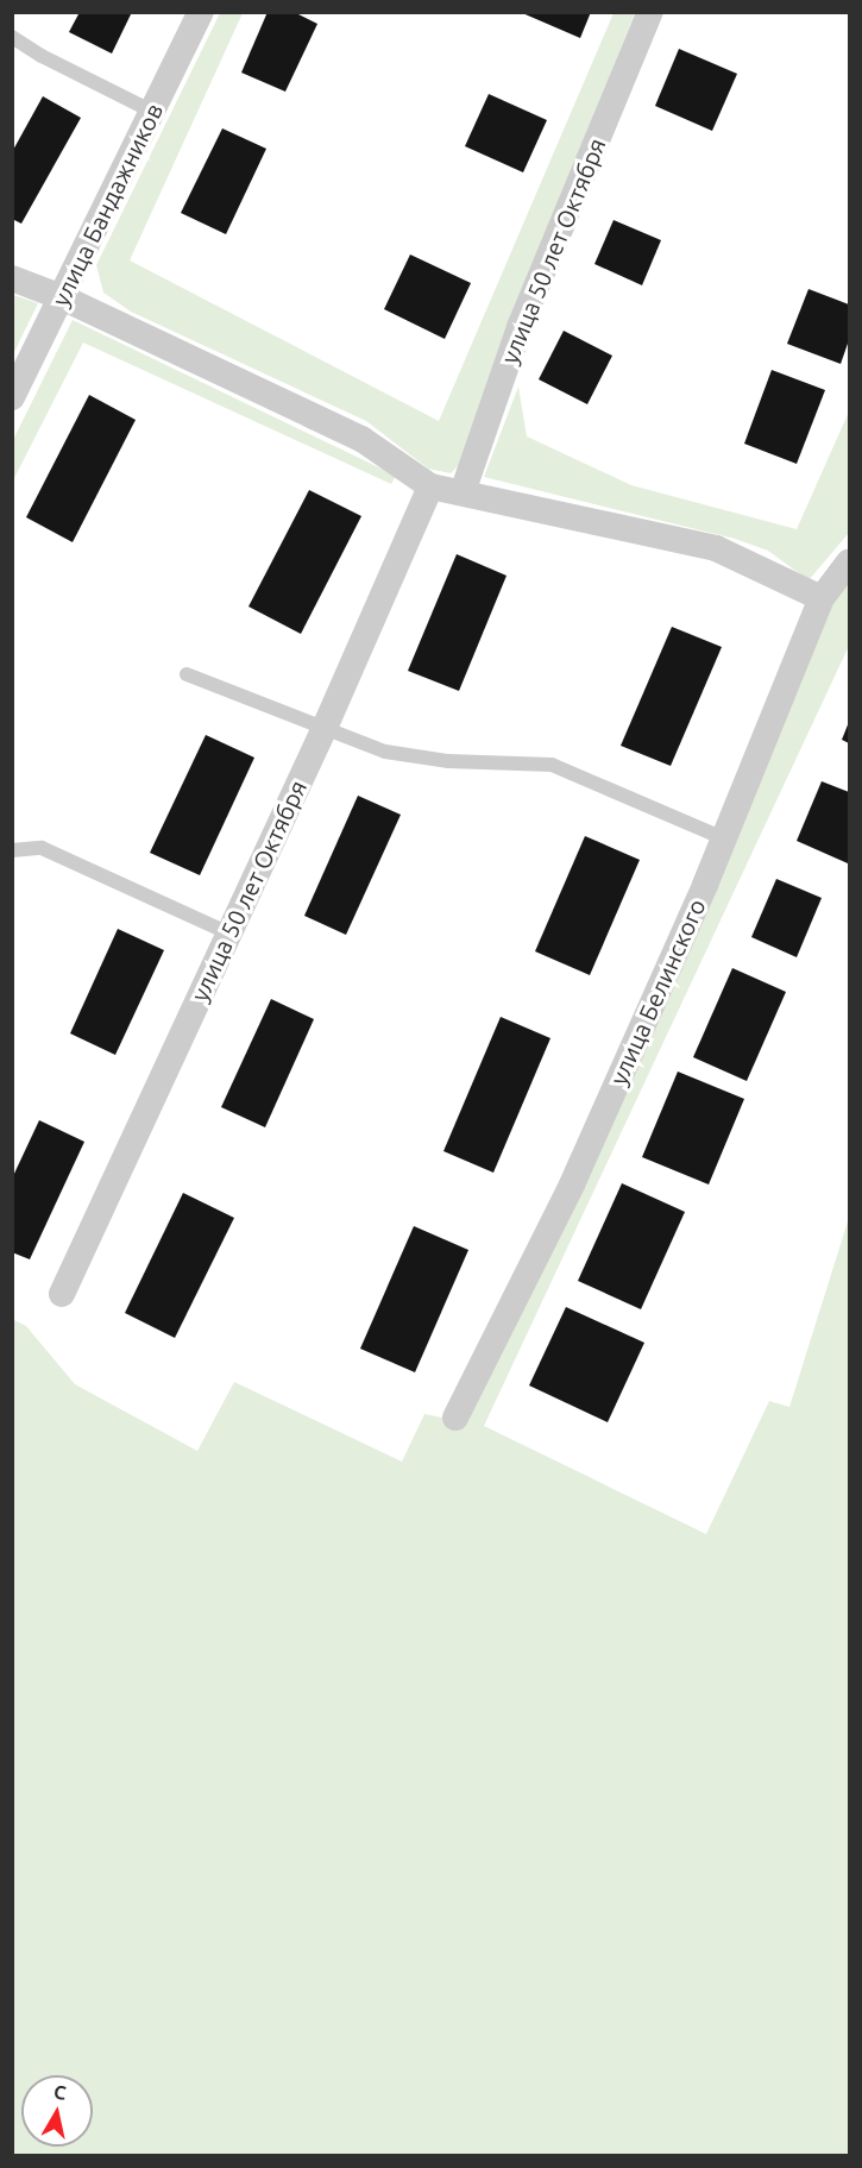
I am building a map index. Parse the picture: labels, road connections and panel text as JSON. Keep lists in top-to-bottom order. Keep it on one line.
{"streets":{"street":["улица Бандажников","улица 50 лет Октября","улица Белинского"]},"north":"top"}
